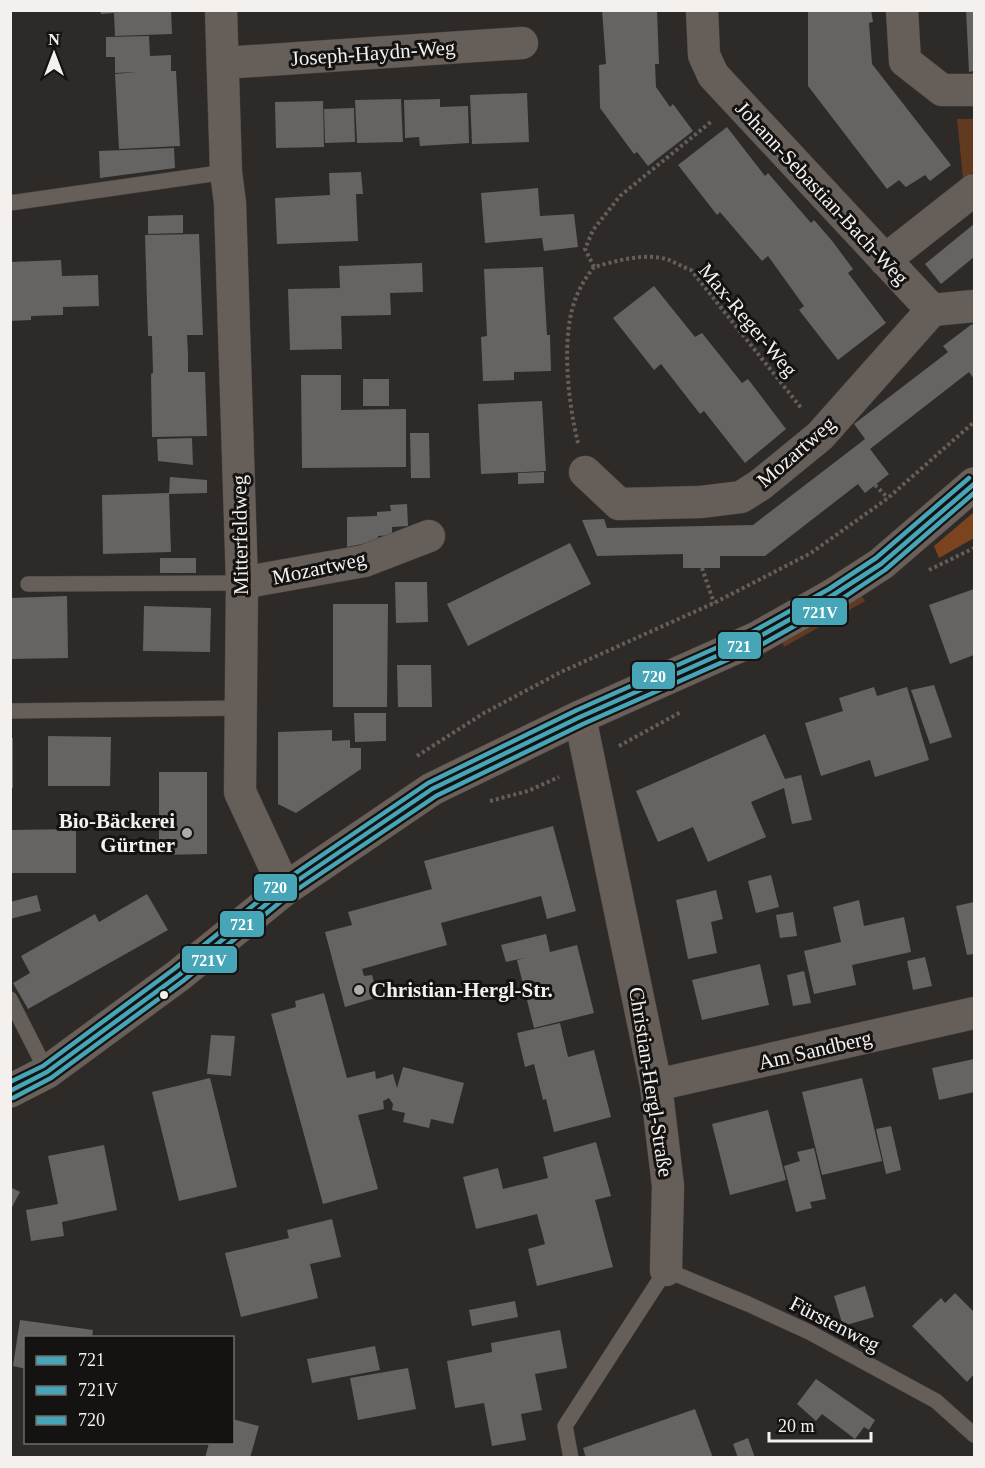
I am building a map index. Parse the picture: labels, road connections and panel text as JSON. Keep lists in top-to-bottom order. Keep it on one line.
{"streets":{"street":["Joseph-Haydn-Weg","Johann-Sebastian-Bach-Weg","Mozartweg","Mitterfeldweg","Am Sandberg","Christian-Hergl-Straße"],"lane":["Fürstenweg"],"path":["Max-Reger-Weg"]},"crossings":[["Joseph-Haydn-Weg","Mitterfeldweg"],["Johann-Sebastian-Bach-Weg","Max-Reger-Weg"],["Johann-Sebastian-Bach-Weg","Mozartweg"],["Max-Reger-Weg","Mozartweg"],["Mozartweg","Mitterfeldweg"],["Am Sandberg","Christian-Hergl-Straße"],["Christian-Hergl-Straße","Fürstenweg"]],"places":["Bio-Bäckerei Gürtner","Christian-Hergl-Str."],"lines":["transit line 720","transit line 721","transit line 721V"],"legend":["721","721V","720"],"scale_bar":"20 m","north":"top"}
